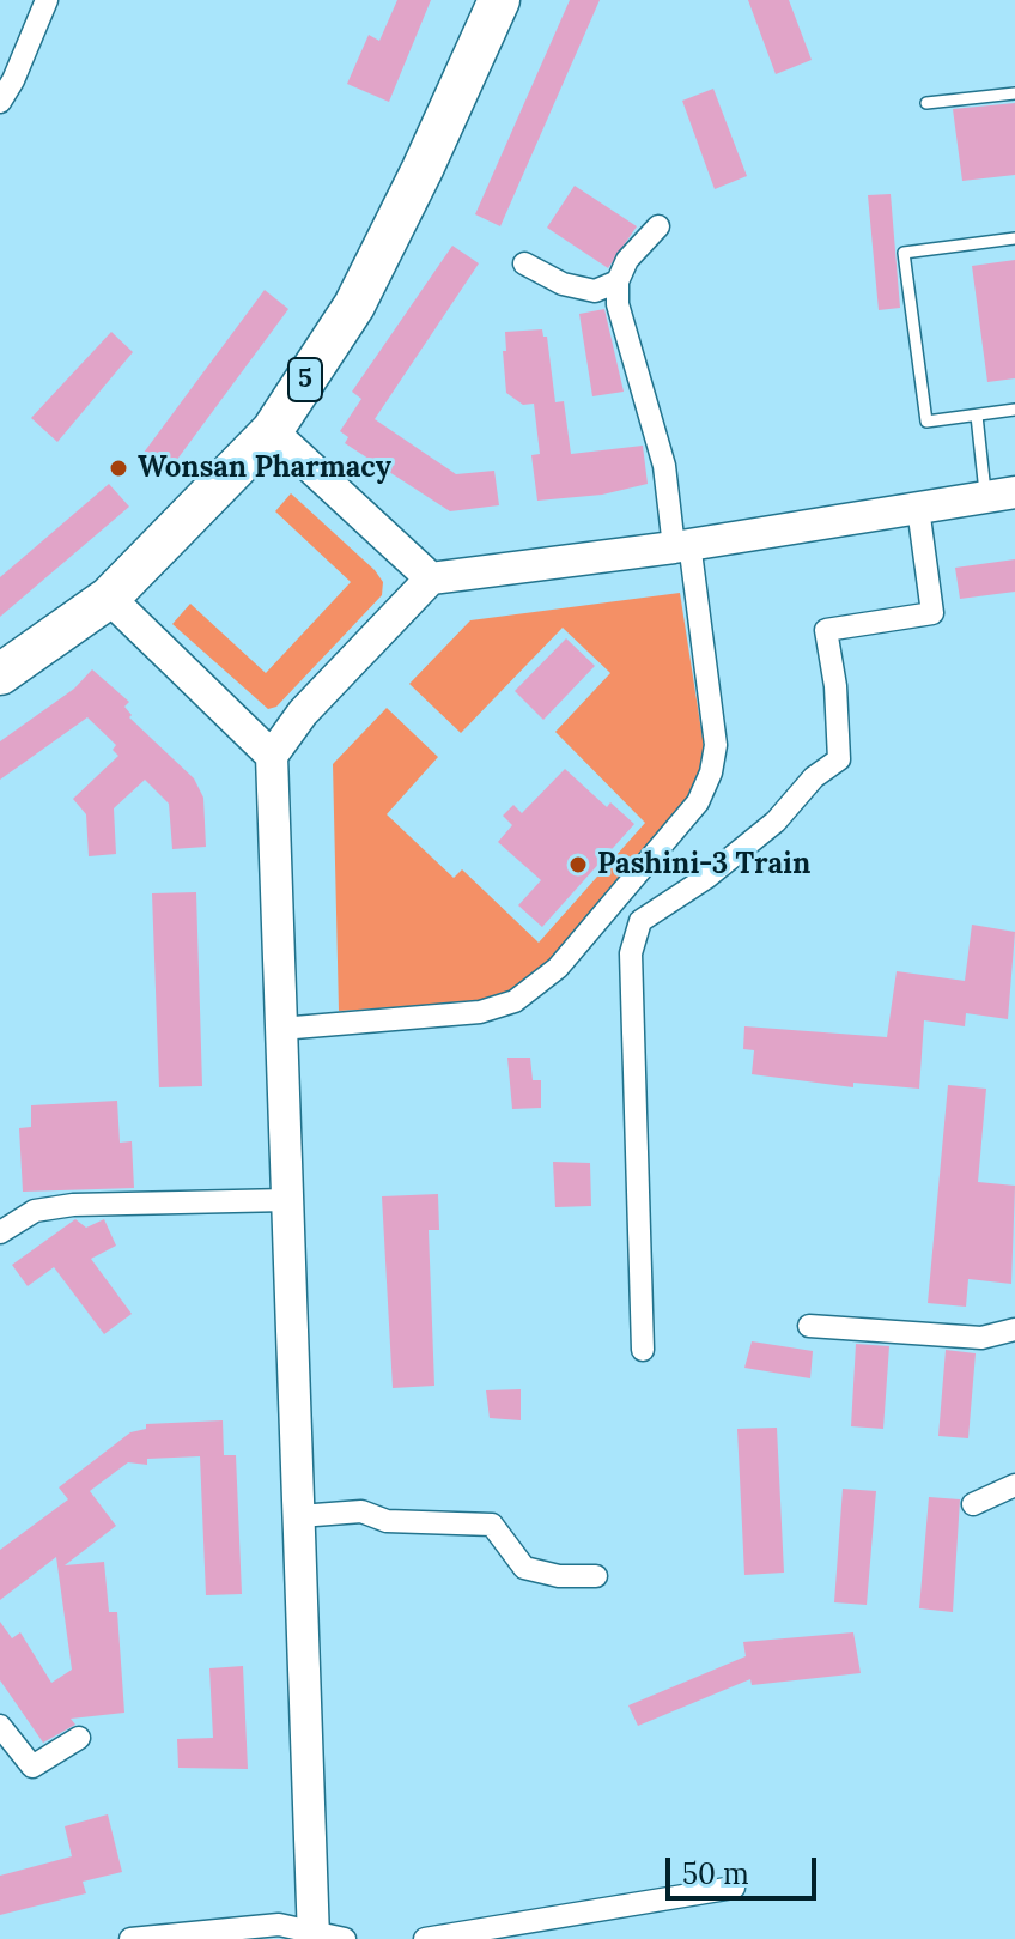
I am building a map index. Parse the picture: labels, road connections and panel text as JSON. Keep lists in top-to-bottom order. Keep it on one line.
{"streets":{"highway":["5"]},"places":["Wonsan Pharmacy","Pashini-3 Train"],"scale_bar":"50 m"}
